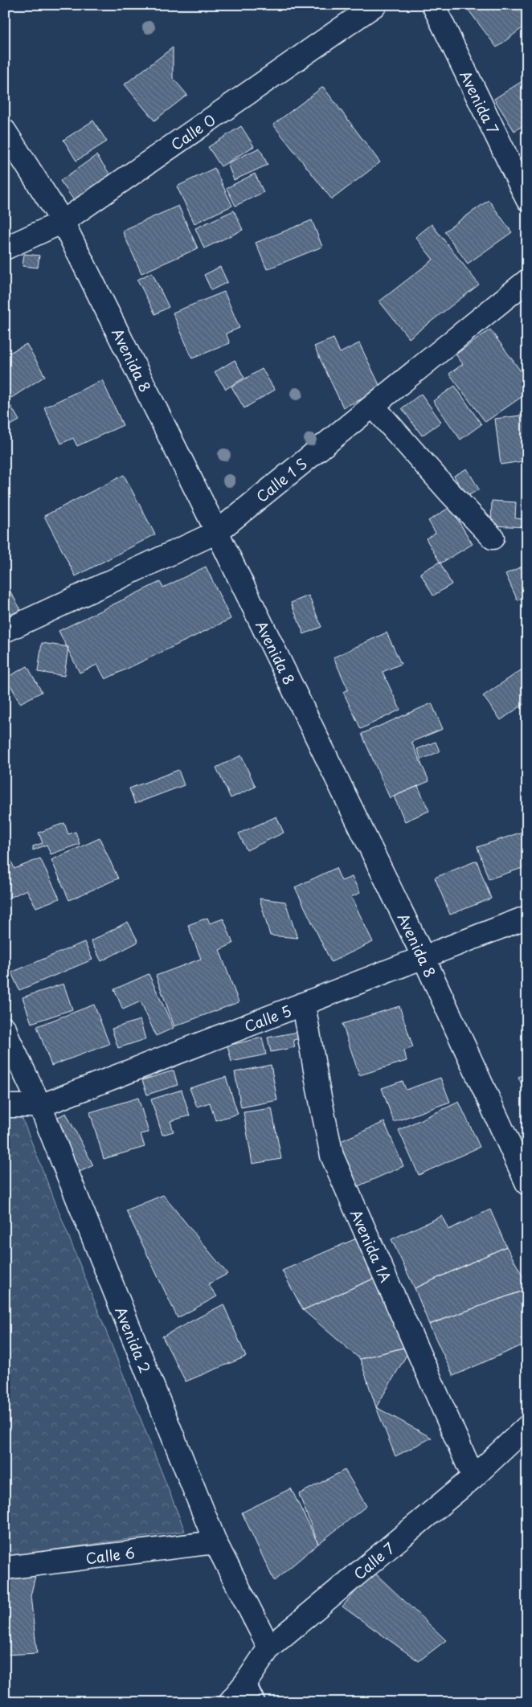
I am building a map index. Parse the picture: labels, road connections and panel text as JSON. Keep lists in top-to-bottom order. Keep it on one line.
{"streets":{"street":["Avenida 7","Calle 0","Avenida 8","Calle 1 S","Calle 5","Avenida 1A","Avenida 2","Calle 6","Calle 7"]},"crossings":[["Calle 0","Avenida 8"],["Avenida 8","Calle 1 S"],["Avenida 8","Calle 5"],["Calle 5","Avenida 1A"],["Calle 5","Avenida 2"],["Avenida 1A","Calle 7"],["Avenida 2","Calle 6"],["Avenida 2","Calle 7"]]}
